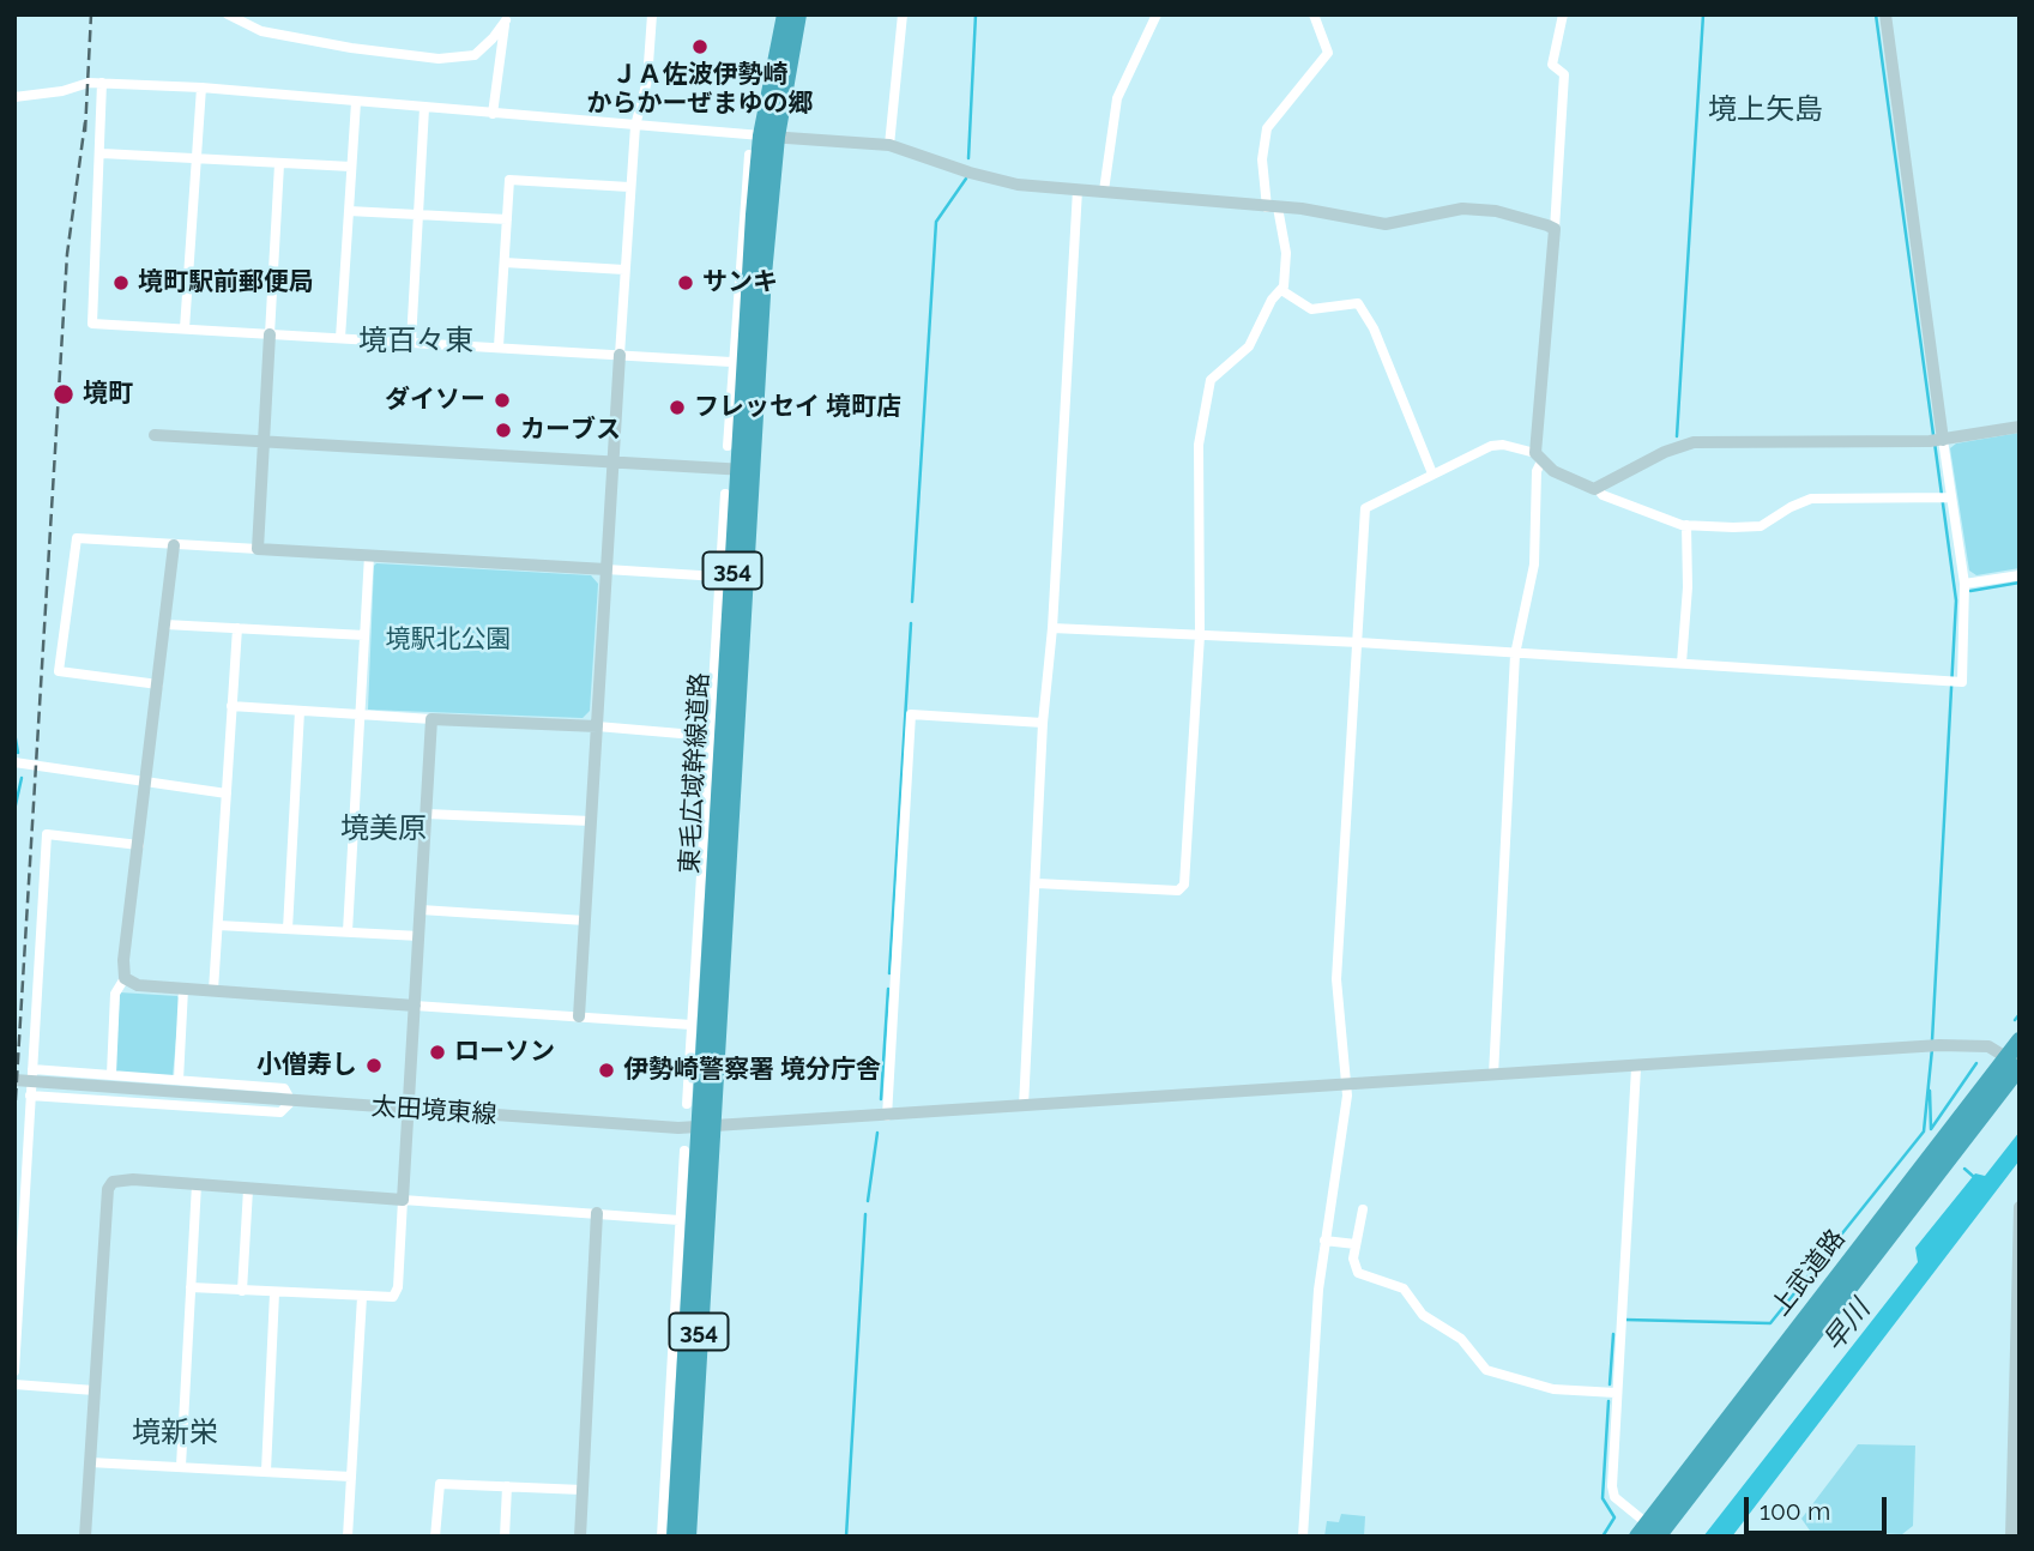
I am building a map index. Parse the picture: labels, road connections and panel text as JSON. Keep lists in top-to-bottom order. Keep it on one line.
{"streets":{"highway":["354","東毛広域幹線道路","上武道路"],"street":["太田境東線"]},"crossings":[["東毛広域幹線道路","太田境東線"],["太田境東線","上武道路"]],"districts":["境上矢島","境百々東","境美原","境新栄"],"water":["早川"],"parks":["境駅北公園"],"places":["ＪＡ佐波伊勢崎 からかーぜまゆの郷","境町駅前郵便局","サンキ","境町","ダイソー","フレッセイ 境町店","カーブス","ローソン","小僧寿し","伊勢崎警察署 境分庁舎"],"scale_bar":"100 m"}
